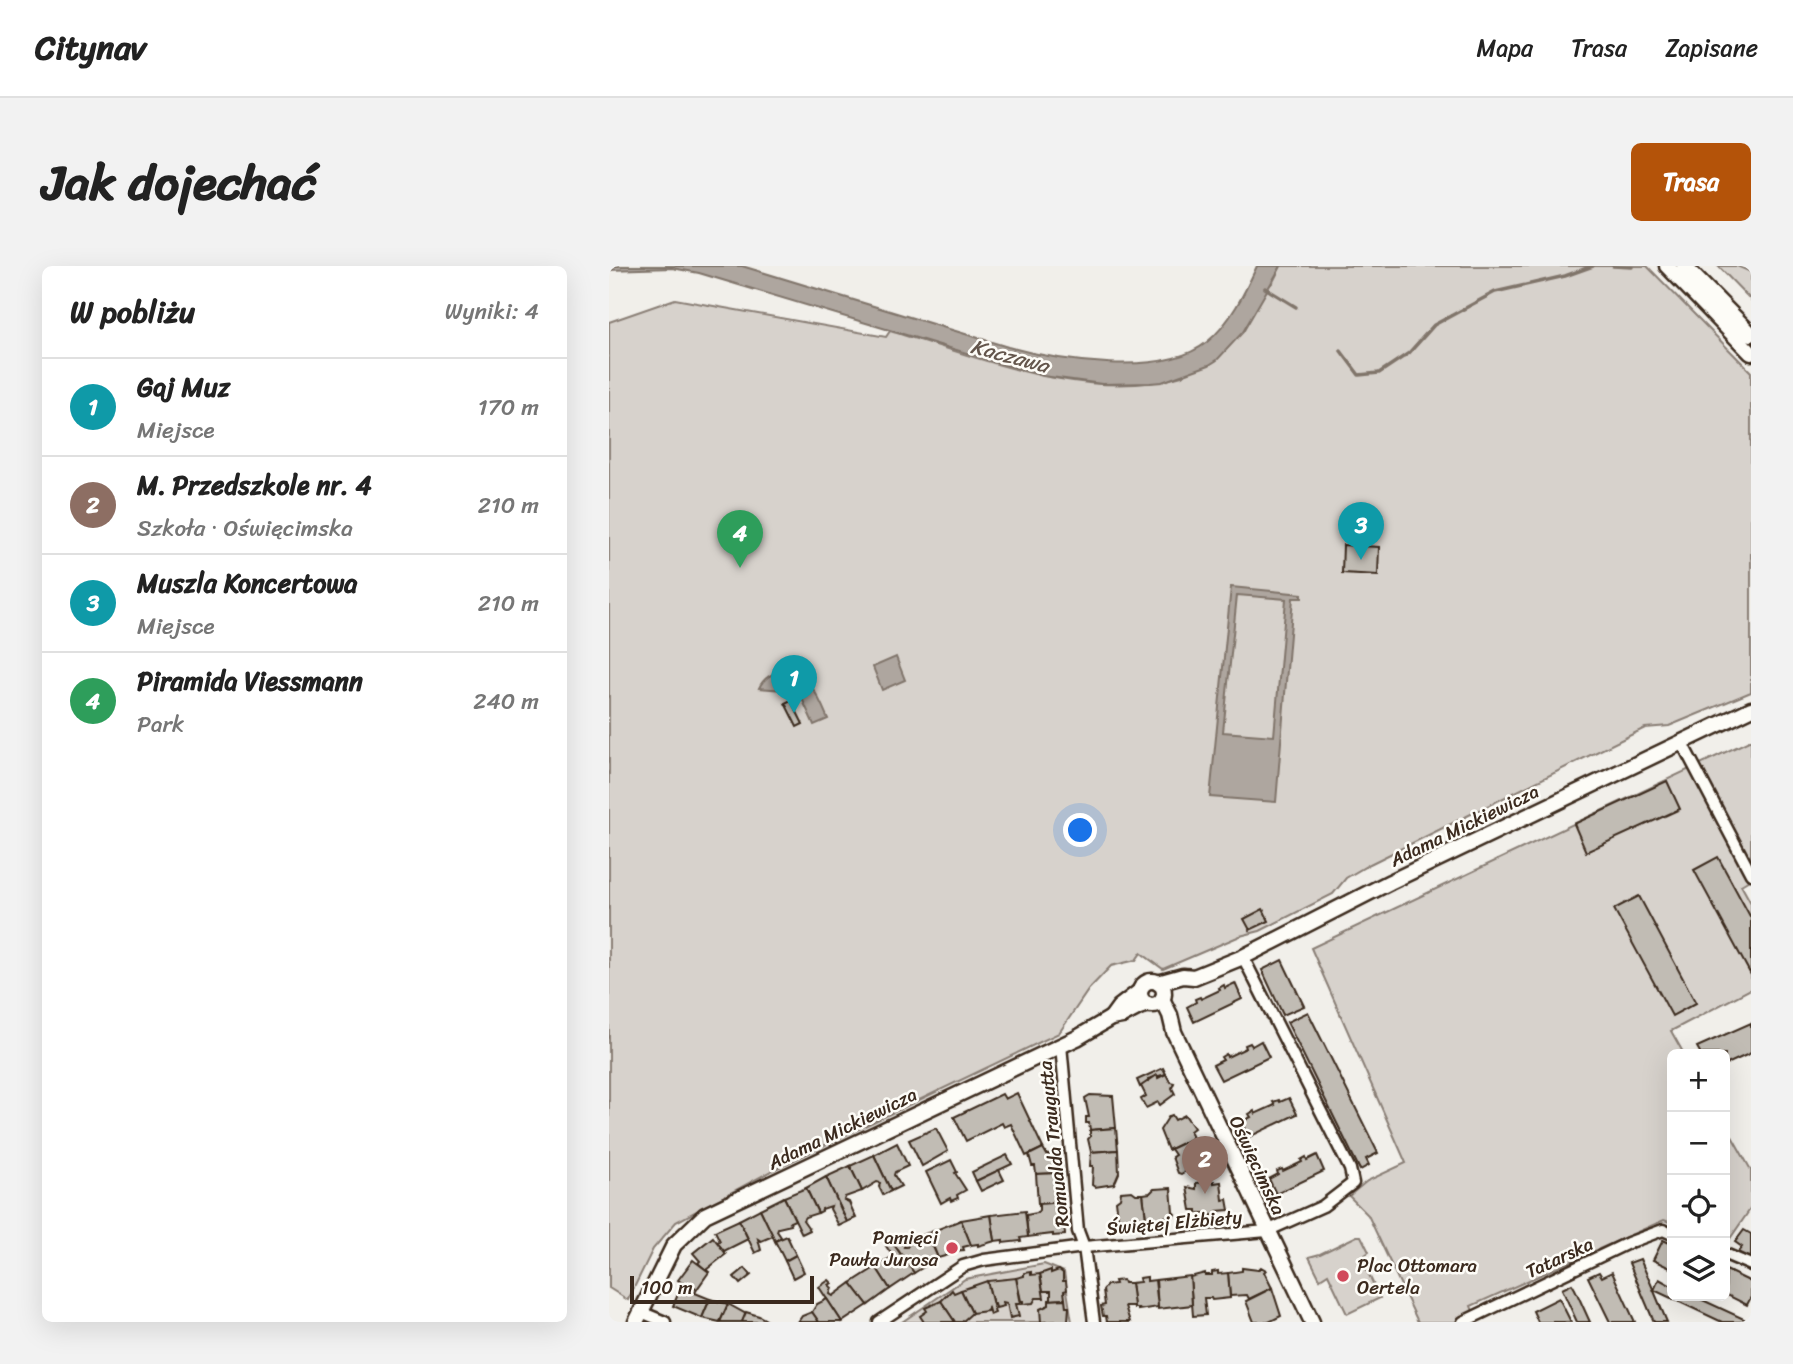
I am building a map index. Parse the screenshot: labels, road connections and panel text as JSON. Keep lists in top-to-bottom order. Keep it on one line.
{"streets":{"street":["Adama Mickiewicza","Romualda Traugutta","Oświęcimska","Świętej Elżbiety","Tatarska"]},"crossings":[["Adama Mickiewicza","Romualda Traugutta"],["Adama Mickiewicza","Oświęcimska"],["Adama Mickiewicza","Świętej Elżbiety"],["Romualda Traugutta","Świętej Elżbiety"],["Oświęcimska","Świętej Elżbiety"]],"water":["Kaczawa"],"places":["Pamięci Pawła Jurosa","Plac Ottomara Oertela"],"scale_bar":"100 m","page":{"header":"Citynav","nav":["Mapa","Trasa","Zapisane"],"title":"Jak dojechać","buttons":"Trasa","heading":["W pobliżu","Wyniki: 4"],"list":[{"mark":"1","name":"Gaj Muz","note":"Miejsce","value":"170 m"},{"mark":"2","name":"M. Przedszkole nr. 4","note":"Szkoła · Oświęcimska","value":"210 m"},{"mark":"3","name":"Muszla Koncertowa","note":"Miejsce","value":"210 m"},{"mark":"4","name":"Piramida Viessmann","note":"Park","value":"240 m"}],"pins":["3","4","1","2"],"map_buttons":["+","−"],"scale":"100 m"}}
